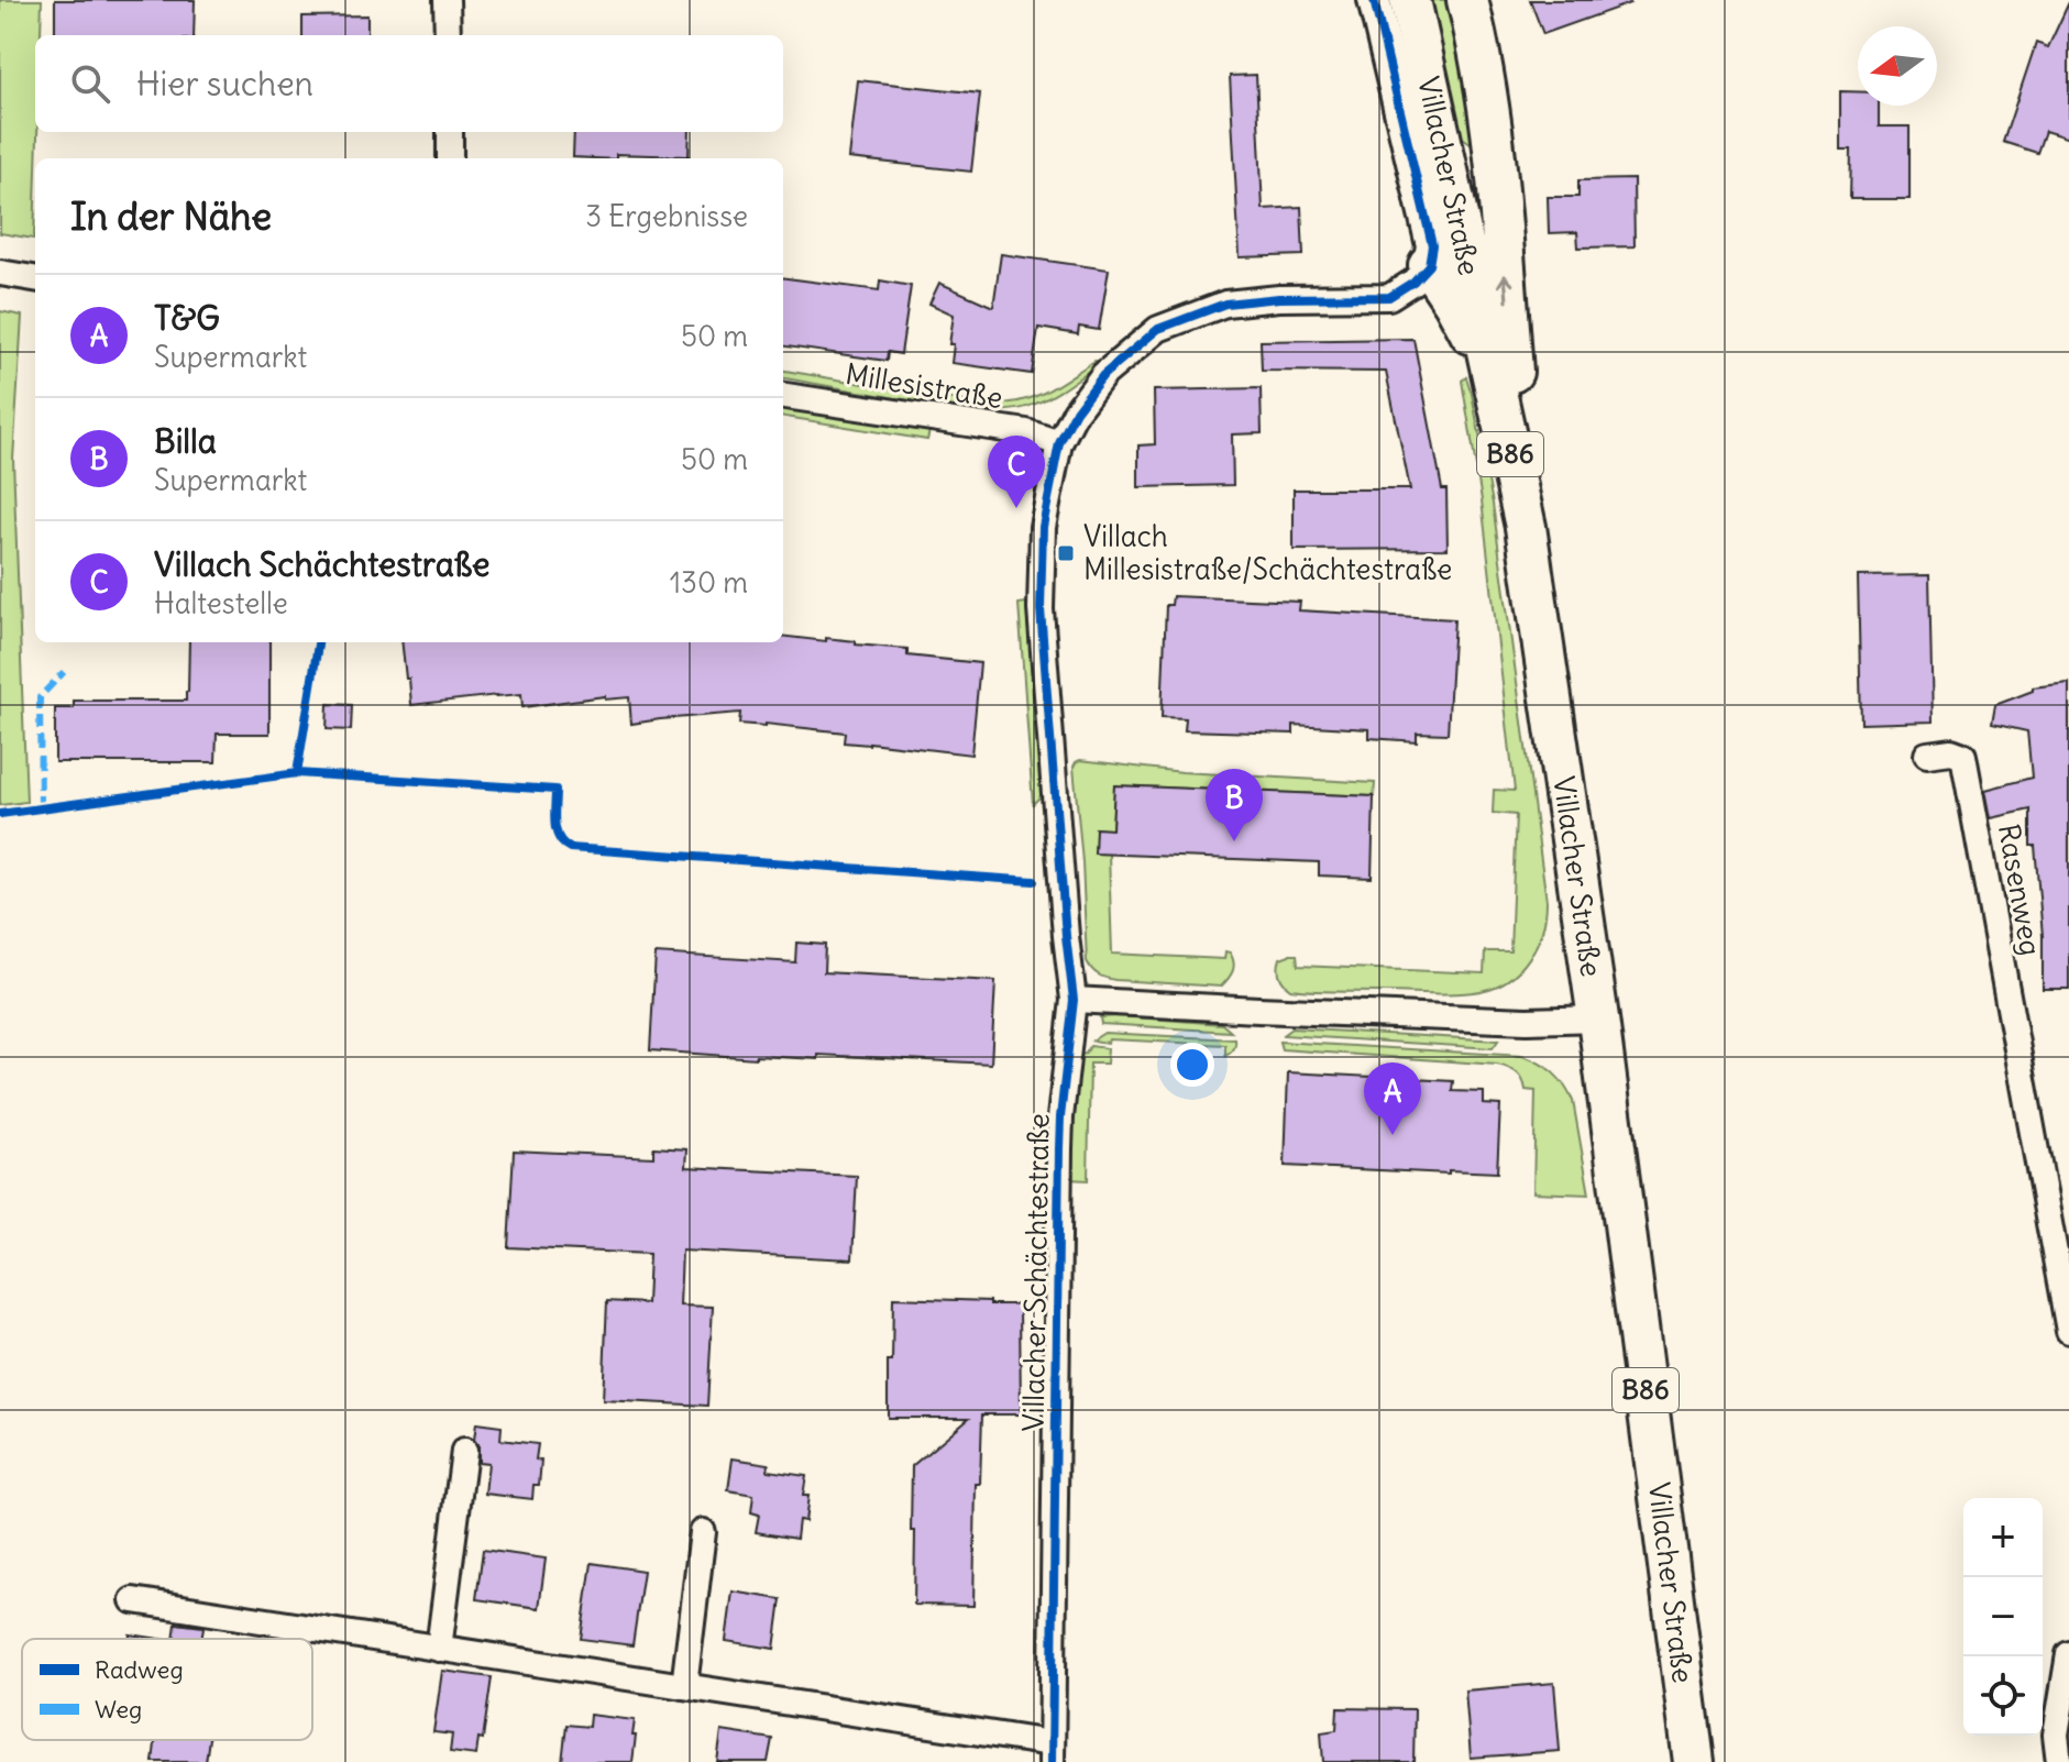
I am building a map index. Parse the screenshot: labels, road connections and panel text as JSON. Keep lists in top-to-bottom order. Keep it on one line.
{"streets":{"main road":["Villacher Straße","B86"],"street":["Millesistraße","Rasenweg","Villacher Schächtestraße"]},"crossings":[["Millesistraße","Villacher Schächtestraße"]],"places":{"transit":["Villach Millesistraße/Schächtestraße"]},"legend":["Radweg","Weg"],"north":"left","page":{"search":"Hier suchen","heading":["In der Nähe","3 Ergebnisse"],"list":[{"mark":"A","name":"T&G","note":"Supermarkt","value":"50 m"},{"mark":"B","name":"Billa","note":"Supermarkt","value":"50 m"},{"mark":"C","name":"Villach Schächtestraße","note":"Haltestelle","value":"130 m"}],"pins":["C","B","A"],"map_buttons":["+","−"]}}
